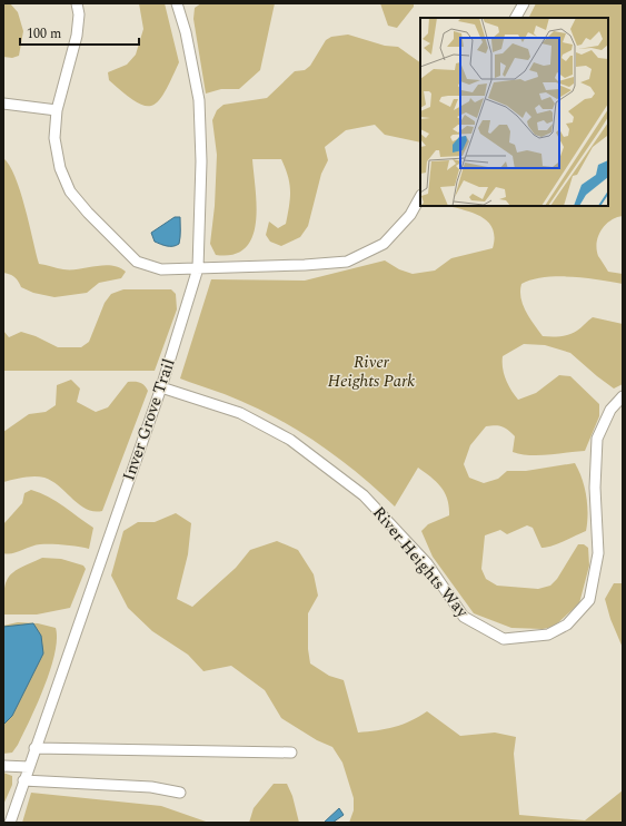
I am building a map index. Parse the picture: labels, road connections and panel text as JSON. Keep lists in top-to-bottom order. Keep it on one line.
{"streets":{"street":["Inver Grove Trail","River Heights Way"]},"crossings":[["Inver Grove Trail","River Heights Way"]],"parks":["River Heights Park"],"scale_bar":"100 m"}
